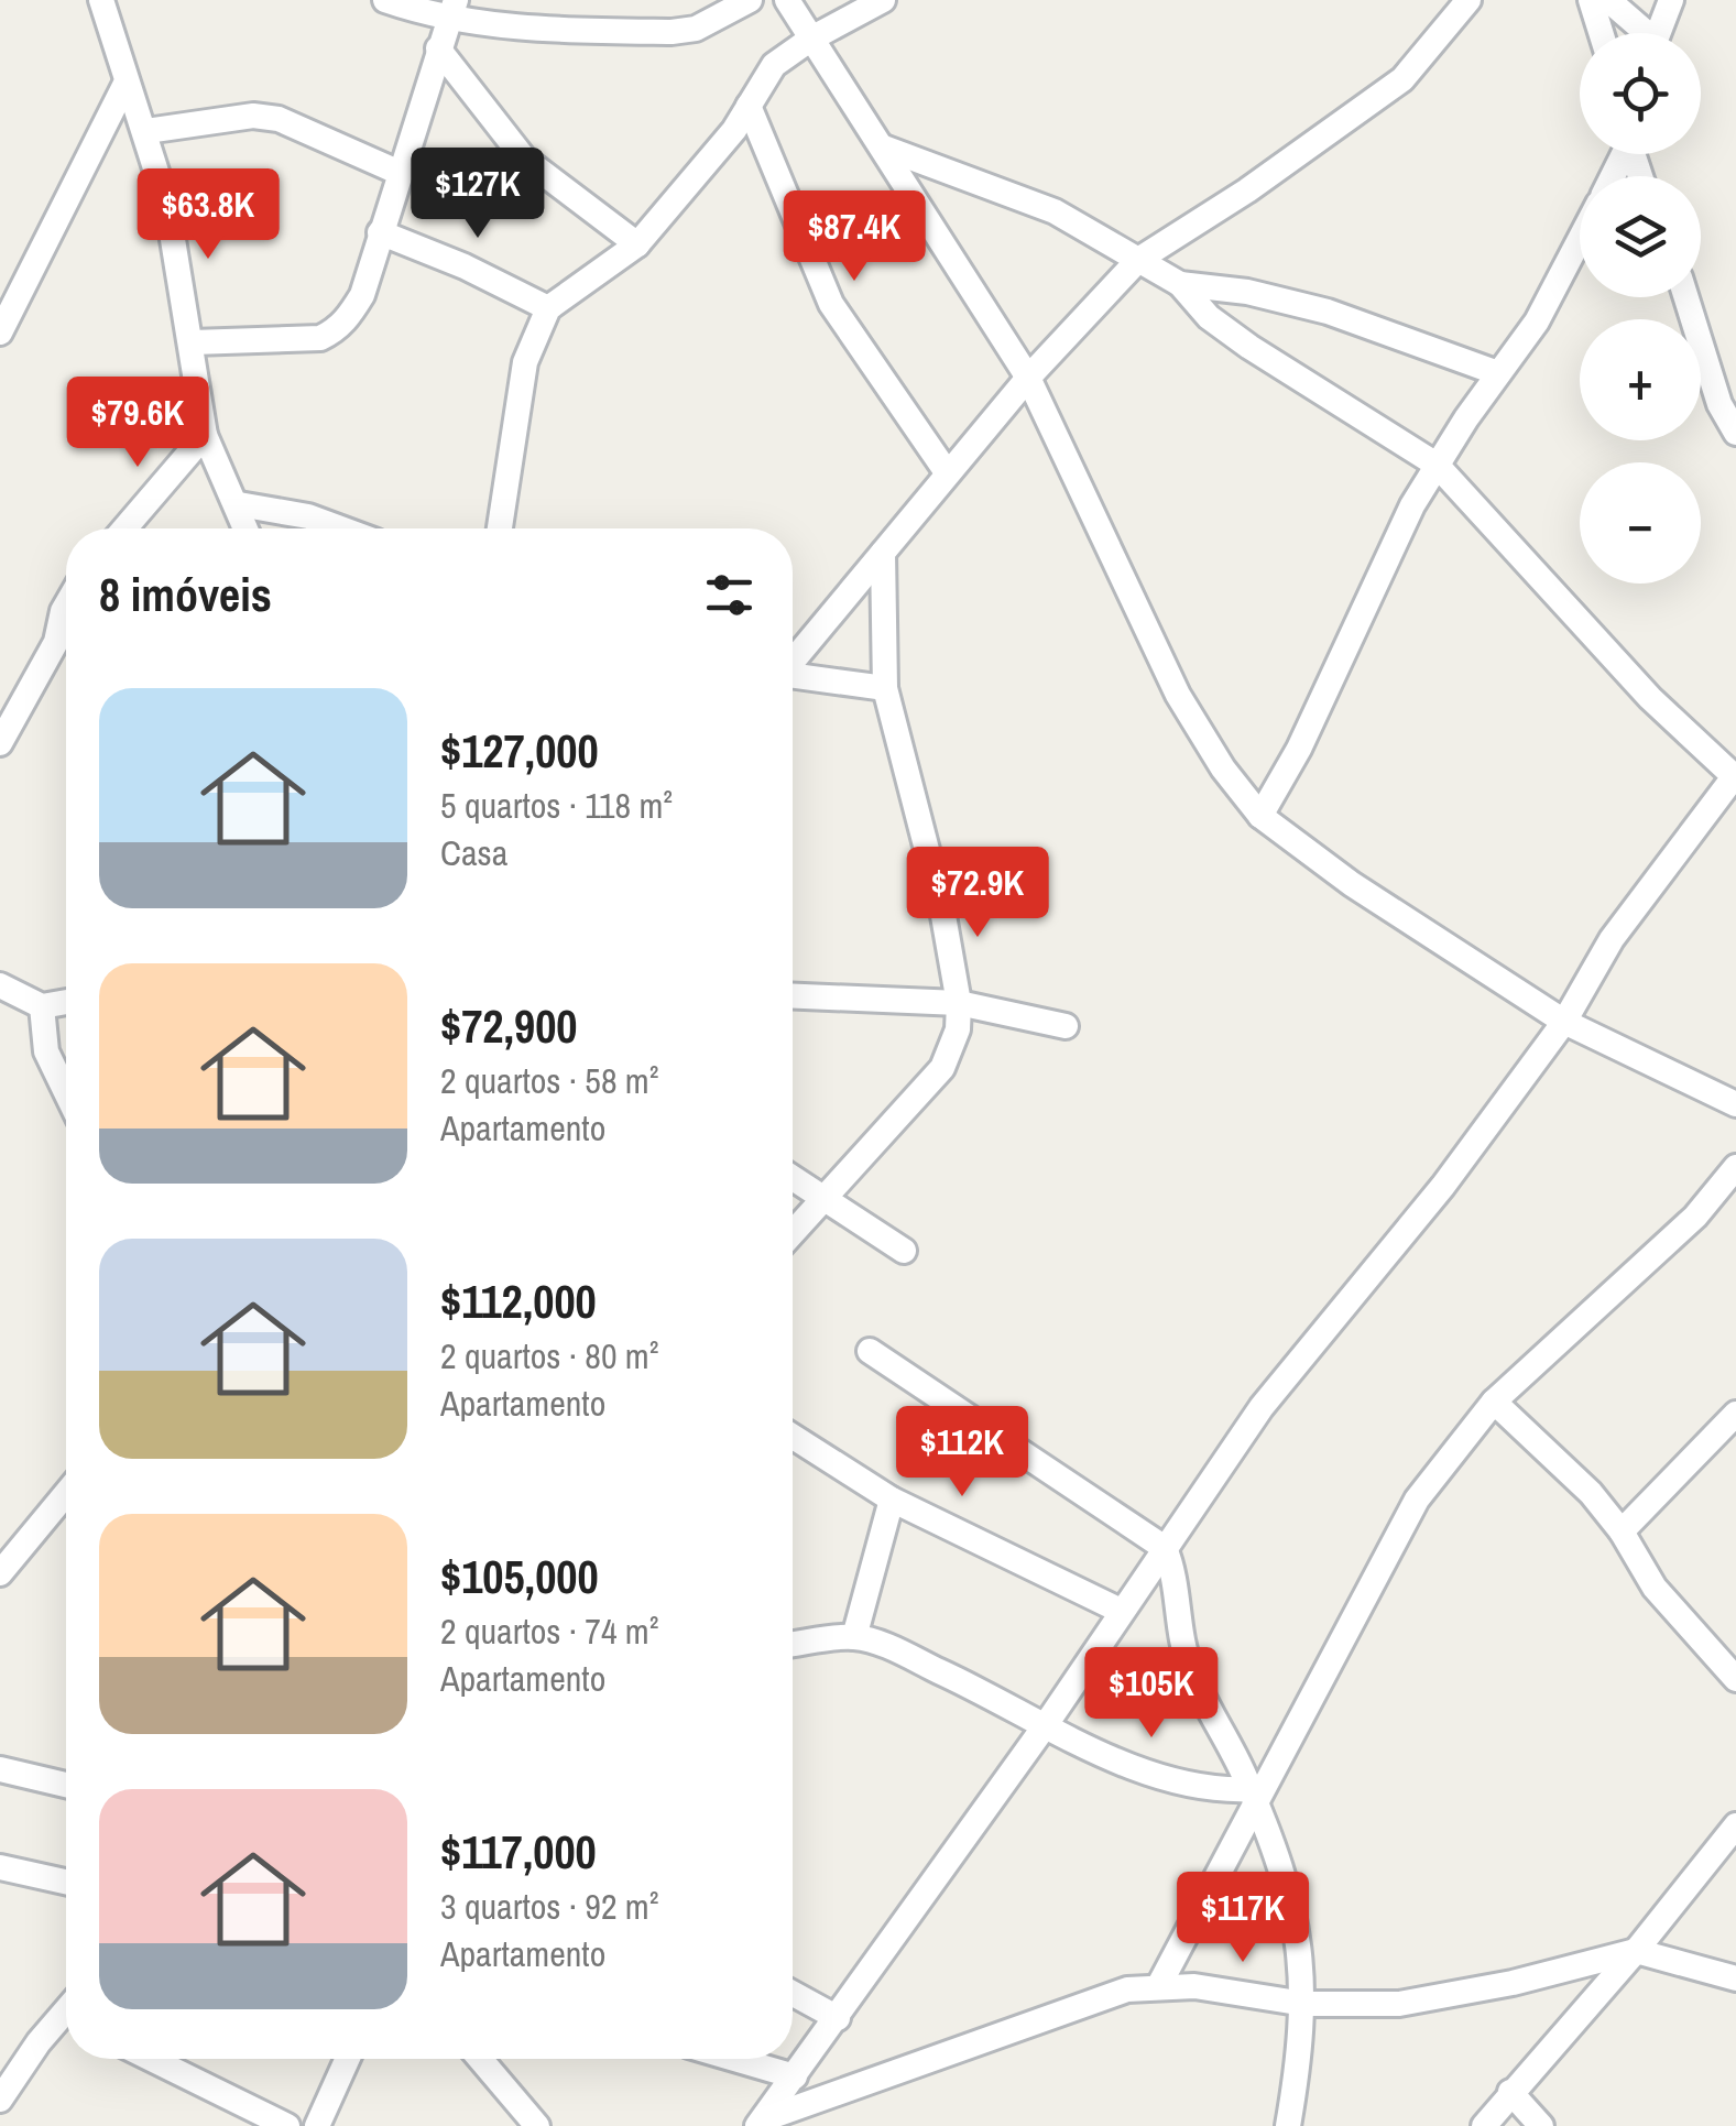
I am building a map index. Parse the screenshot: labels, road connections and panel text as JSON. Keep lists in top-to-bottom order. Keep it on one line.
{"page":{"map_buttons":["+","−"],"price":["$127K","$63.8K","$87.4K","$79.6K","$72.9K","$112K","$105K","$117K"],"heading":"8 imóveis","list":[{"name":"$127,000","note":"5 quartos · 118 m² · Casa"},{"name":"$72,900","note":"2 quartos · 58 m² · Apartamento"},{"name":"$112,000","note":"2 quartos · 80 m² · Apartamento"},{"name":"$105,000","note":"2 quartos · 74 m² · Apartamento"},{"name":"$117,000","note":"3 quartos · 92 m² · Apartamento"}]}}
